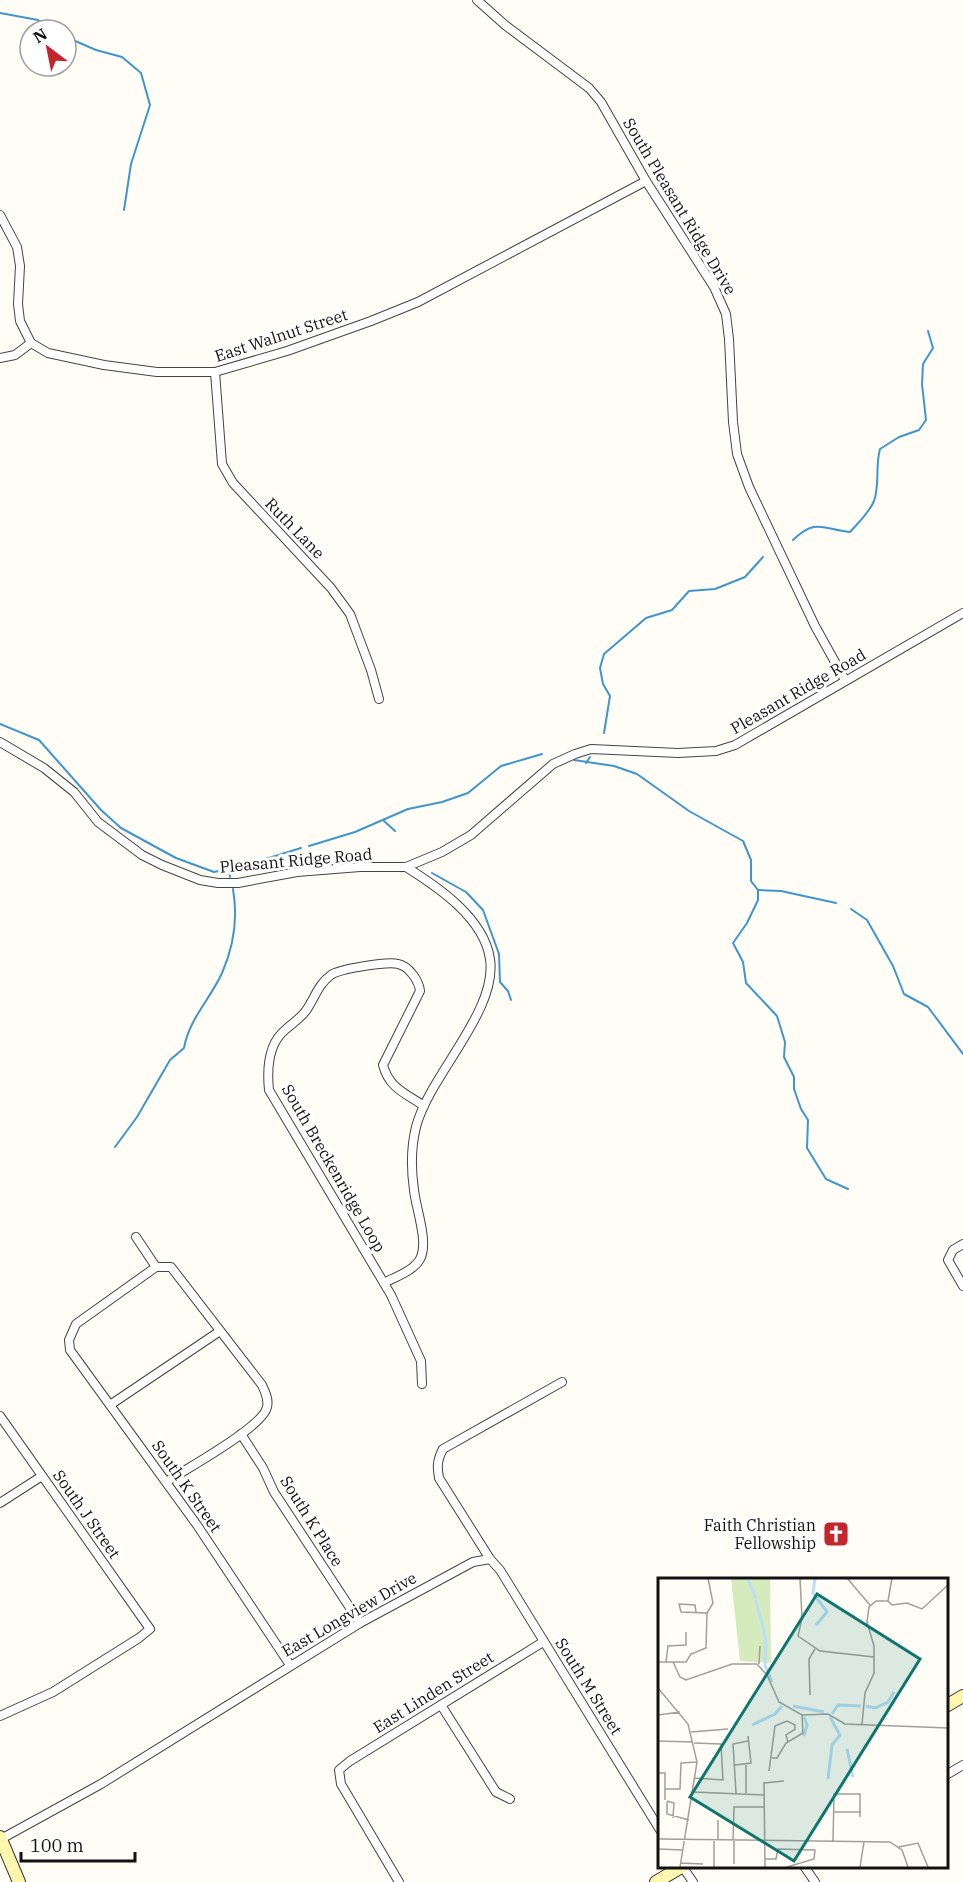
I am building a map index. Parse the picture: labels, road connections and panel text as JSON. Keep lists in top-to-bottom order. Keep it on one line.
{"streets":{"street":["South Pleasant Ridge Drive","East Walnut Street","Ruth Lane","Pleasant Ridge Road","South Breckenridge Loop","South K Street","South J Street","South K Place","East Longview Drive","South M Street","East Linden Street"]},"crossings":[["South Pleasant Ridge Drive","East Walnut Street"],["South Pleasant Ridge Drive","Pleasant Ridge Road"],["East Walnut Street","Ruth Lane"],["South K Street","East Longview Drive"],["South K Place","East Longview Drive"],["East Longview Drive","South M Street"],["South M Street","East Linden Street"]],"places":{"church":["Faith Christian Fellowship"]},"scale_bar":"100 m","north":"top left"}
